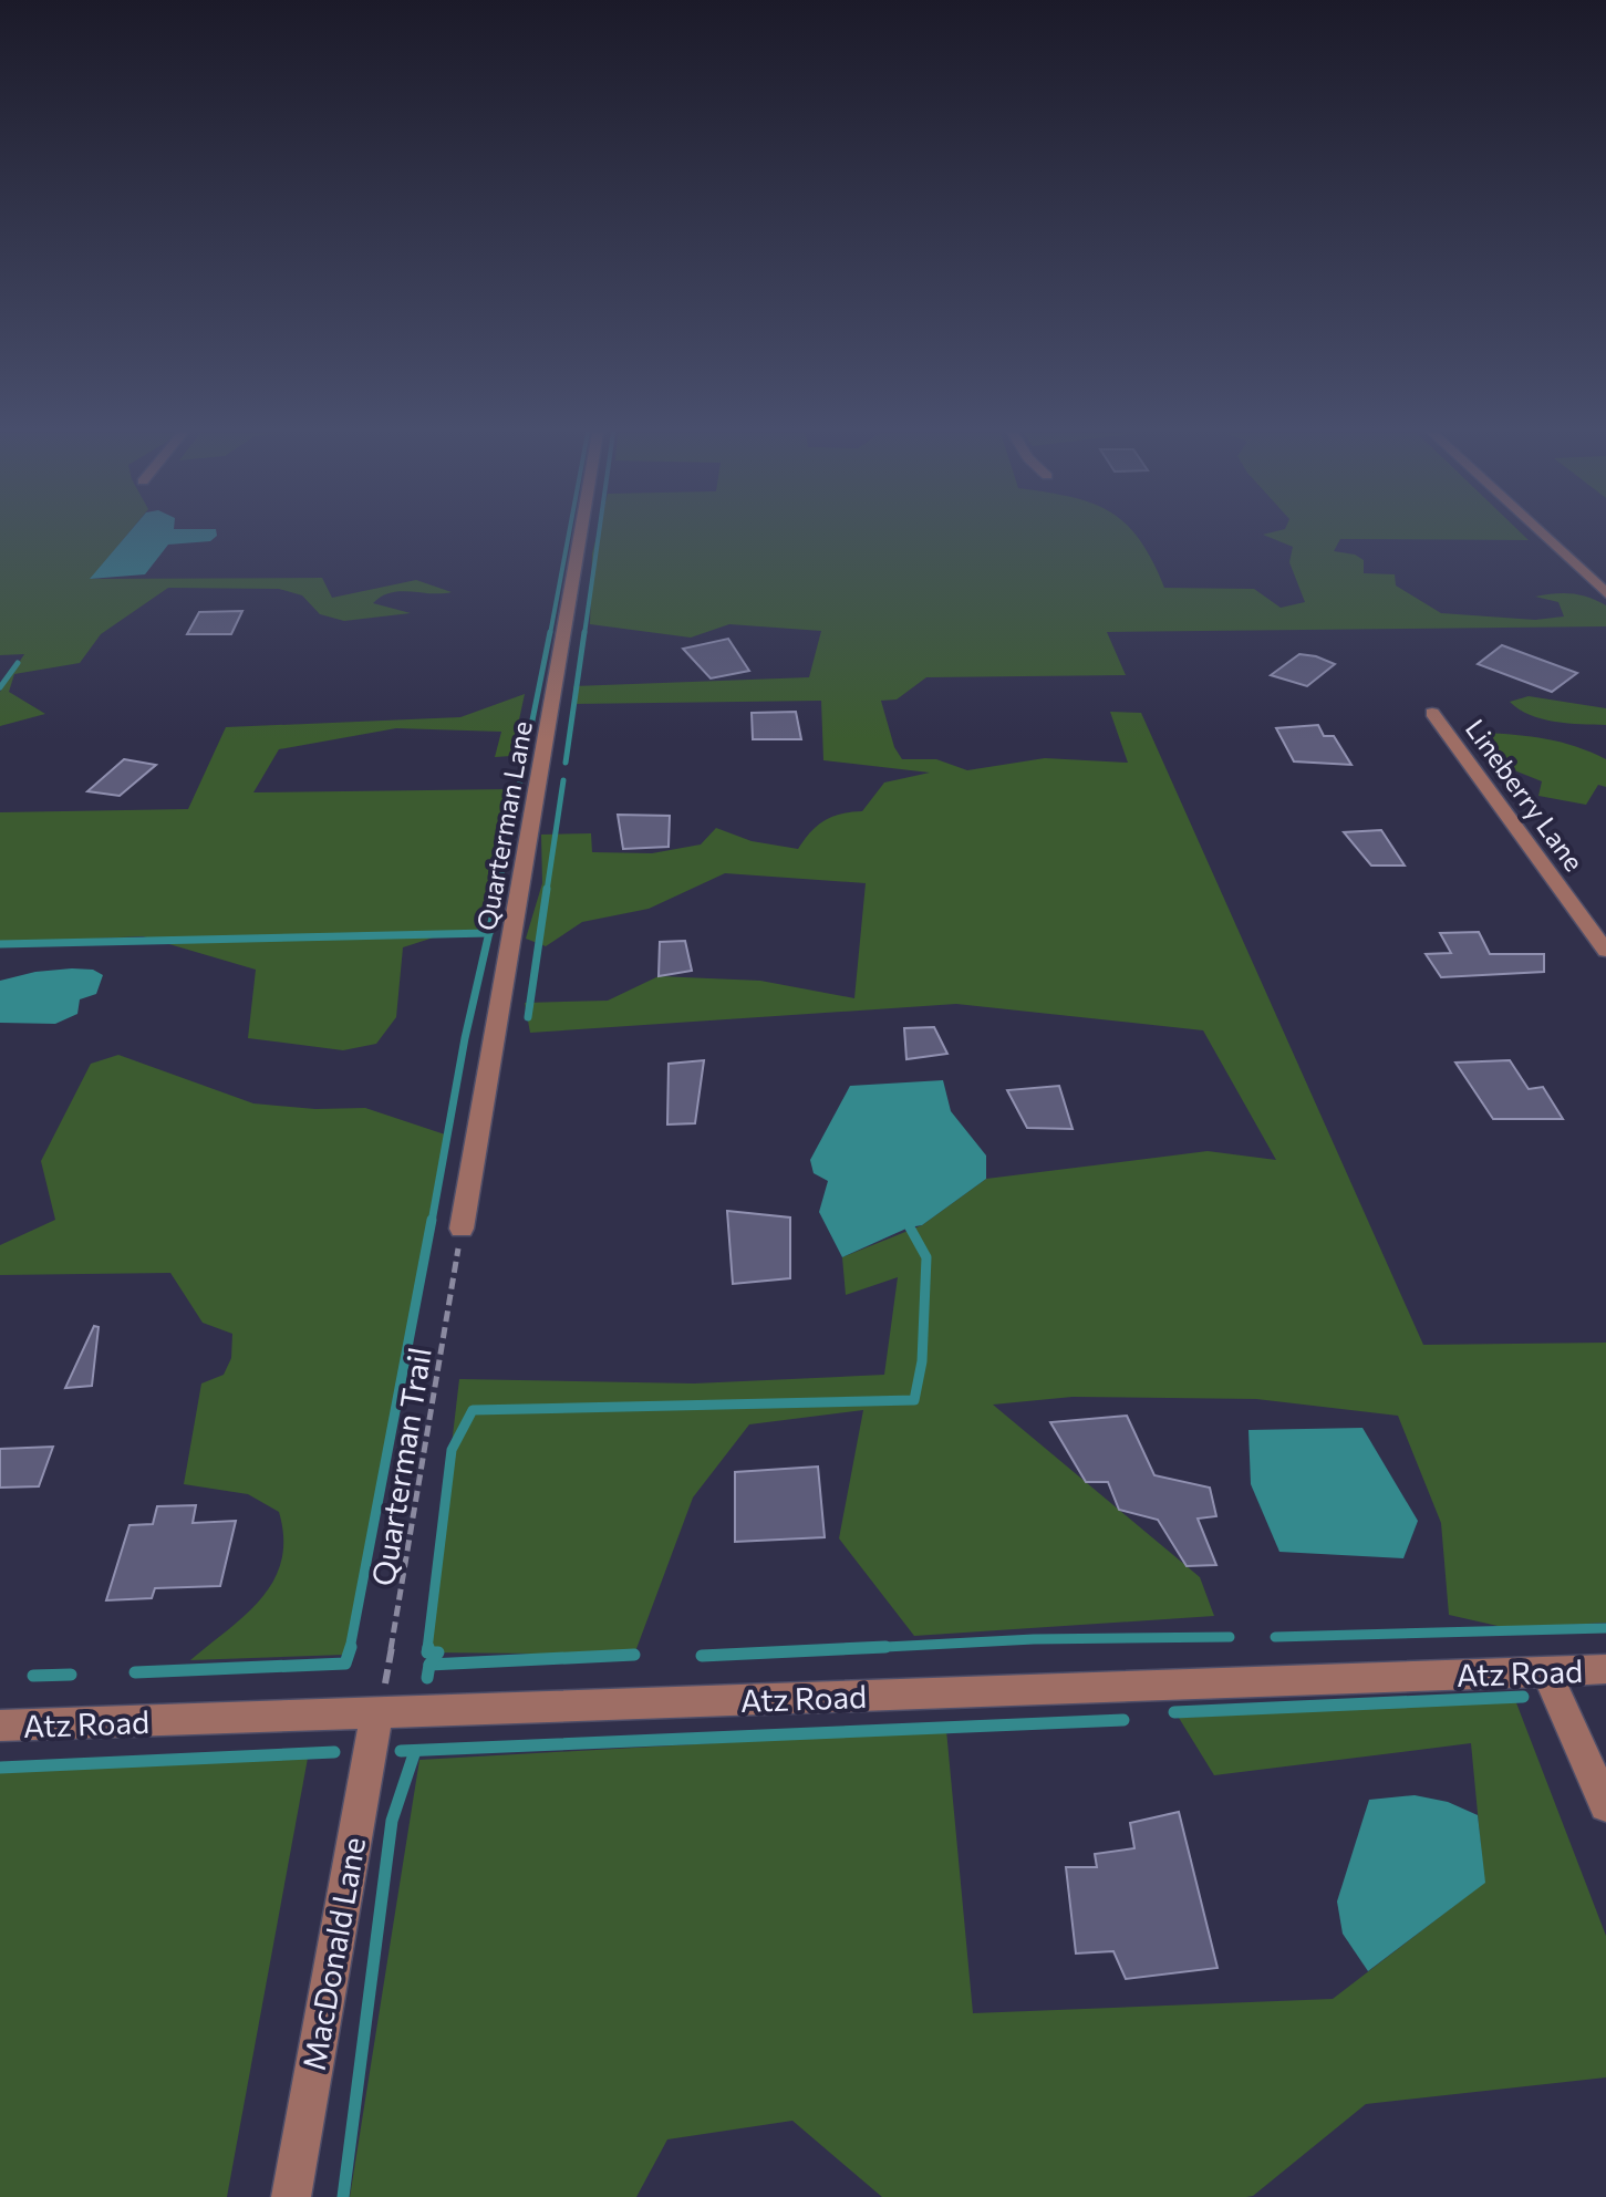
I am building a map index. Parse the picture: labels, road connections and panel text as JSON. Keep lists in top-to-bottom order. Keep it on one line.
{"streets":{"street":["Lineberry Lane","Quarterman Lane","Atz Road","MacDonald Lane"],"path":["Quarterman Trail"]},"crossings":[["Quarterman Lane","Quarterman Trail"],["Quarterman Trail","Atz Road"],["Quarterman Trail","MacDonald Lane"],["Atz Road","MacDonald Lane"]]}
